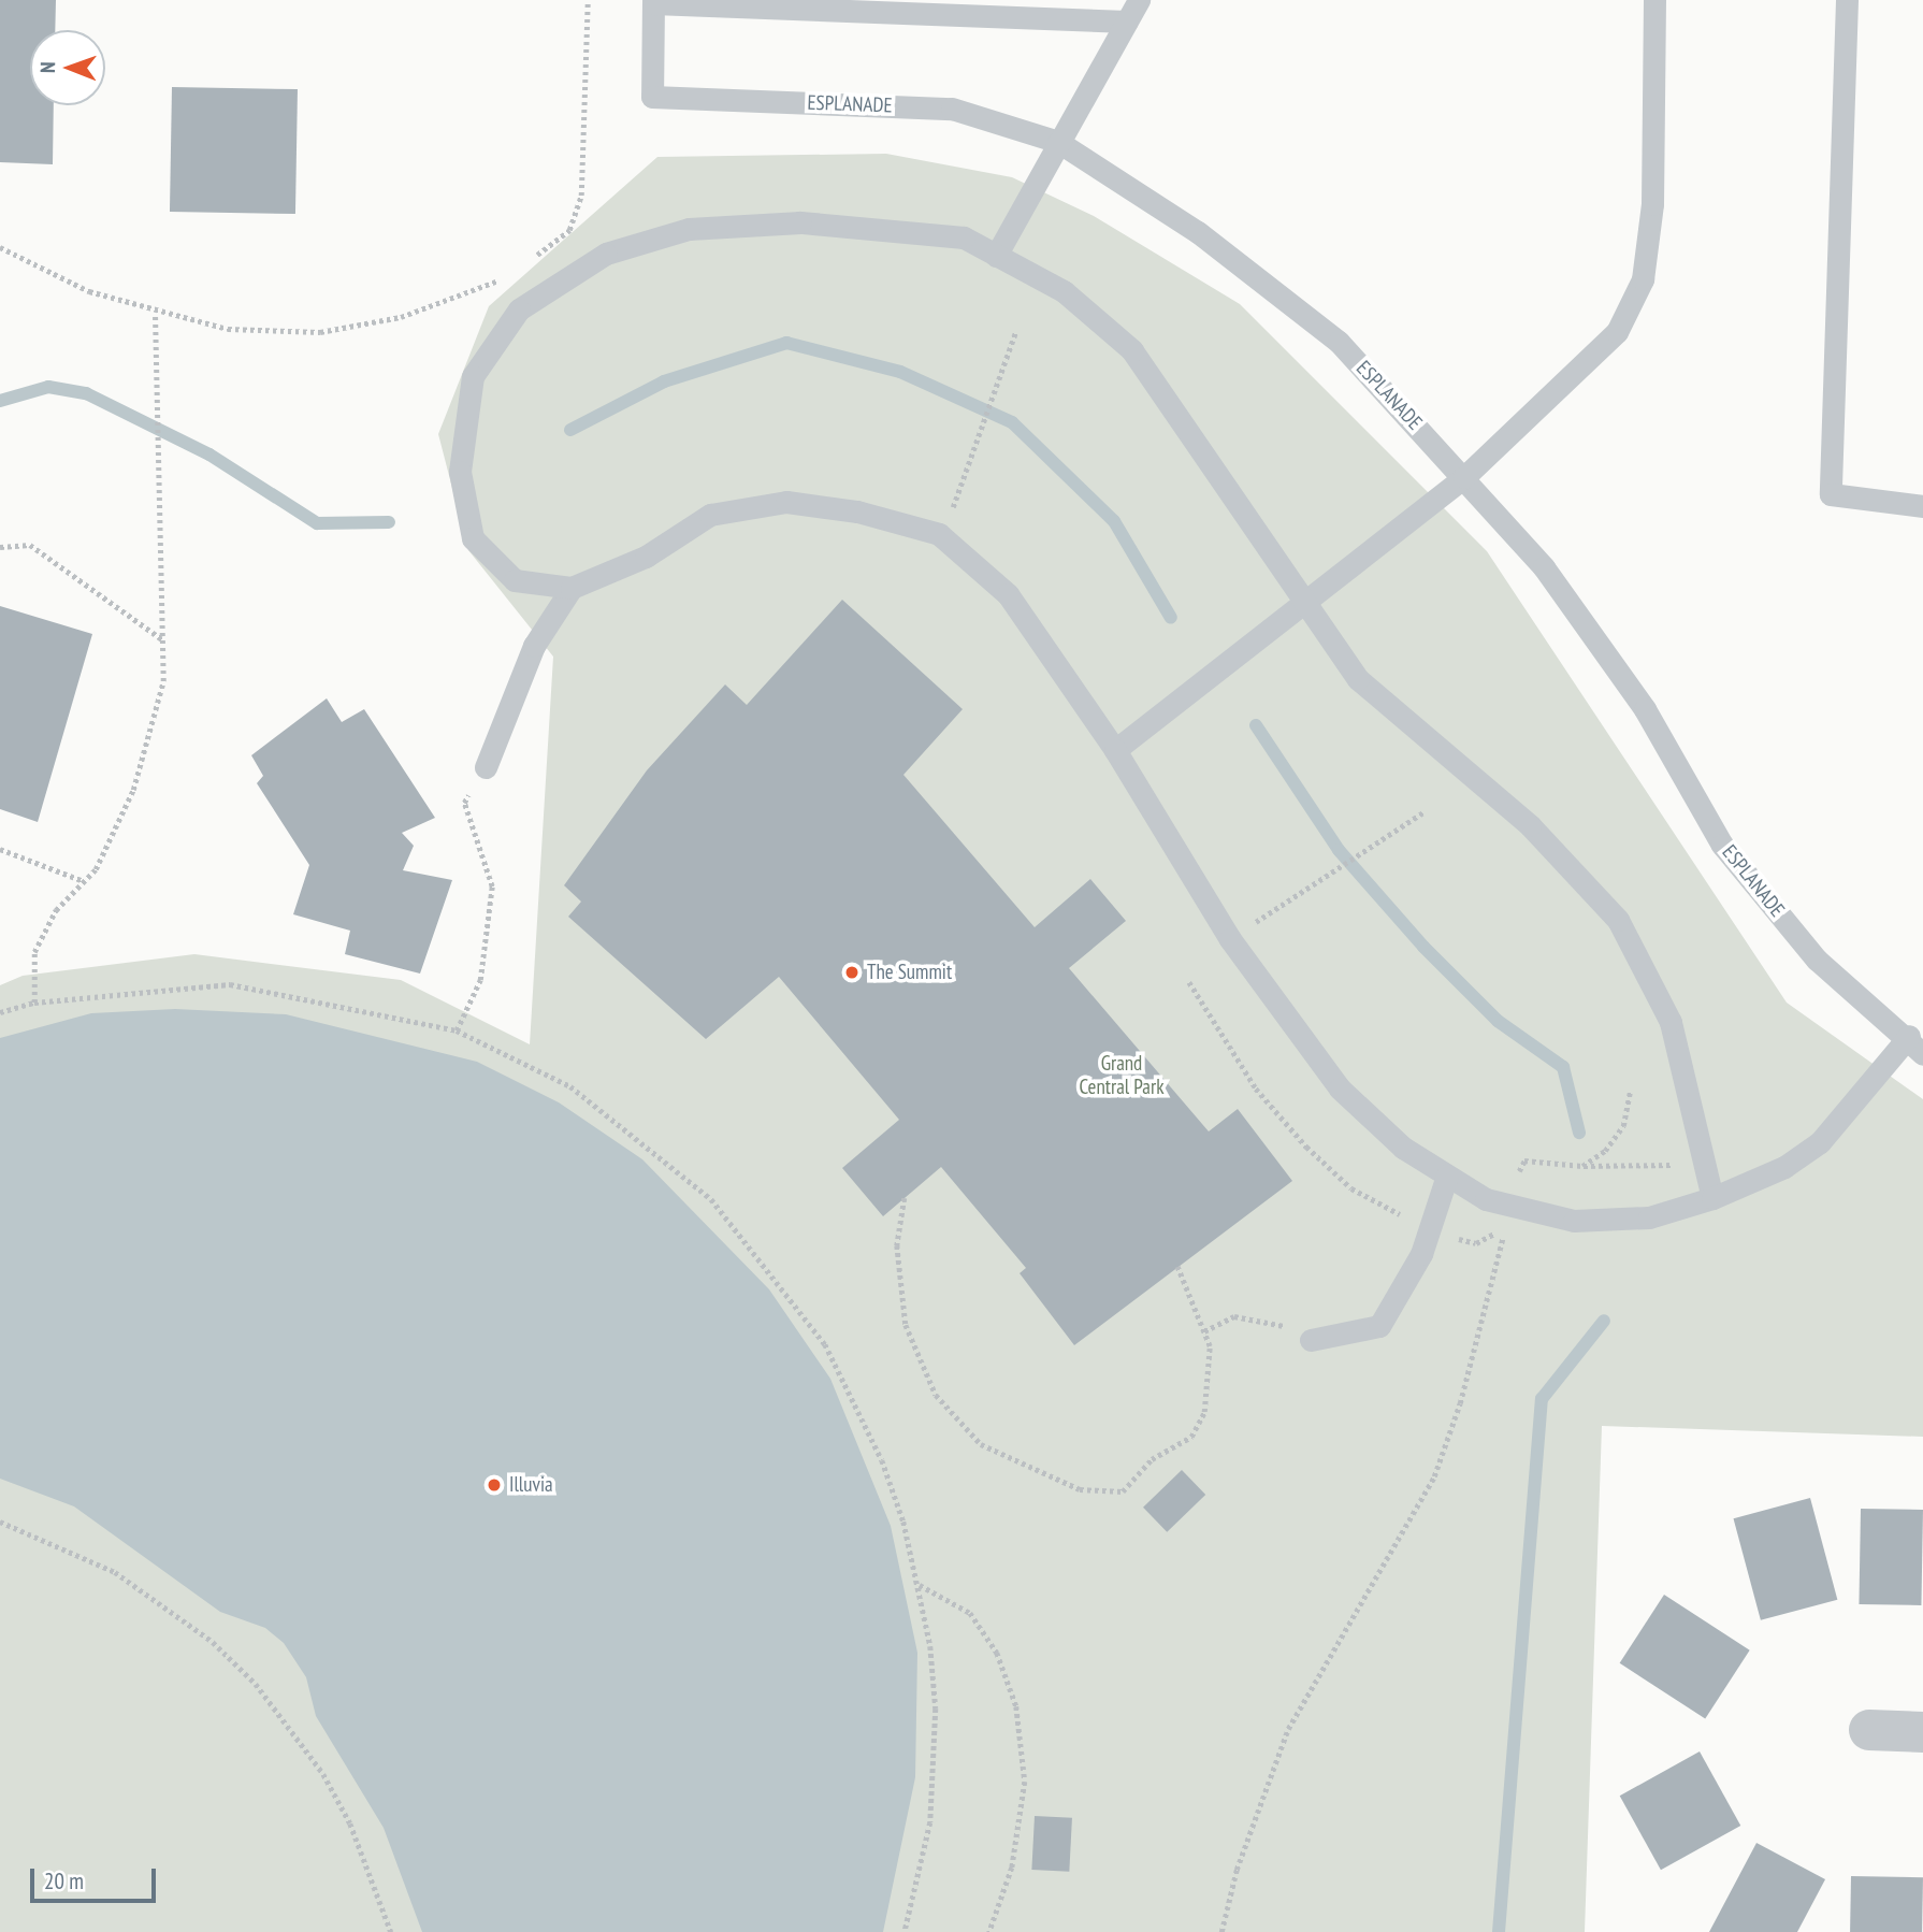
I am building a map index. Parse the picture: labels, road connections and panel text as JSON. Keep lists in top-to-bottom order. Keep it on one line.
{"streets":{"lane":["ESPLANADE"]},"parks":["Grand Central Park"],"places":["The Summit","Illuvia"],"scale_bar":"20 m","north":"left"}
